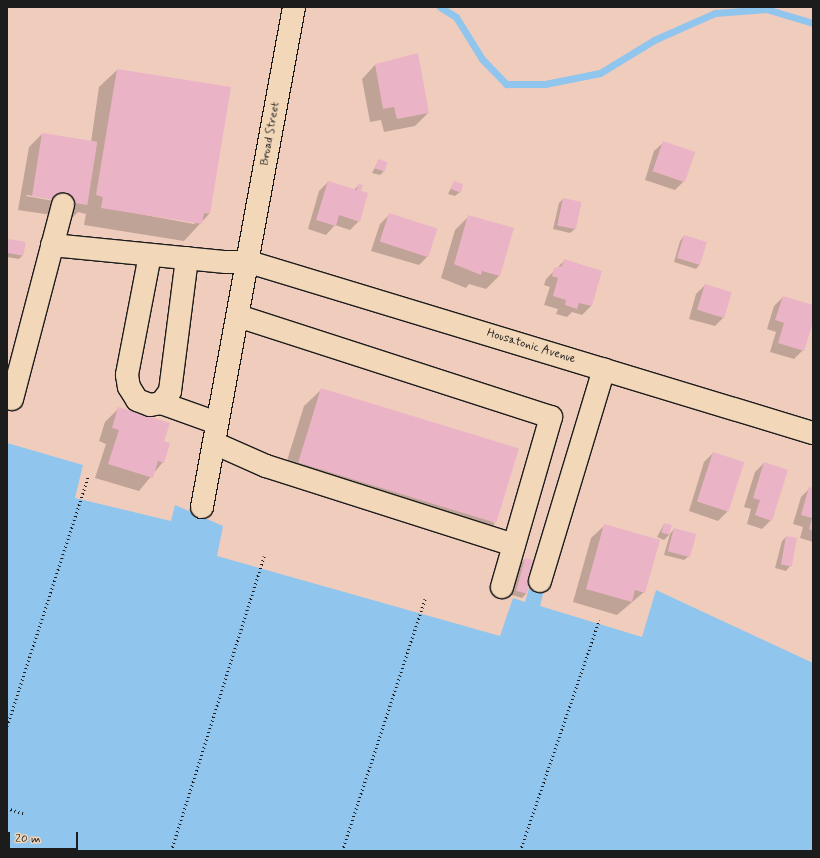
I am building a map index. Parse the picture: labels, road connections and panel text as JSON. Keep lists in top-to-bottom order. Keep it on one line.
{"streets":{"street":["Broad Street","Housatonic Avenue"]},"crossings":[["Broad Street","Housatonic Avenue"]],"scale_bar":"20 m"}
